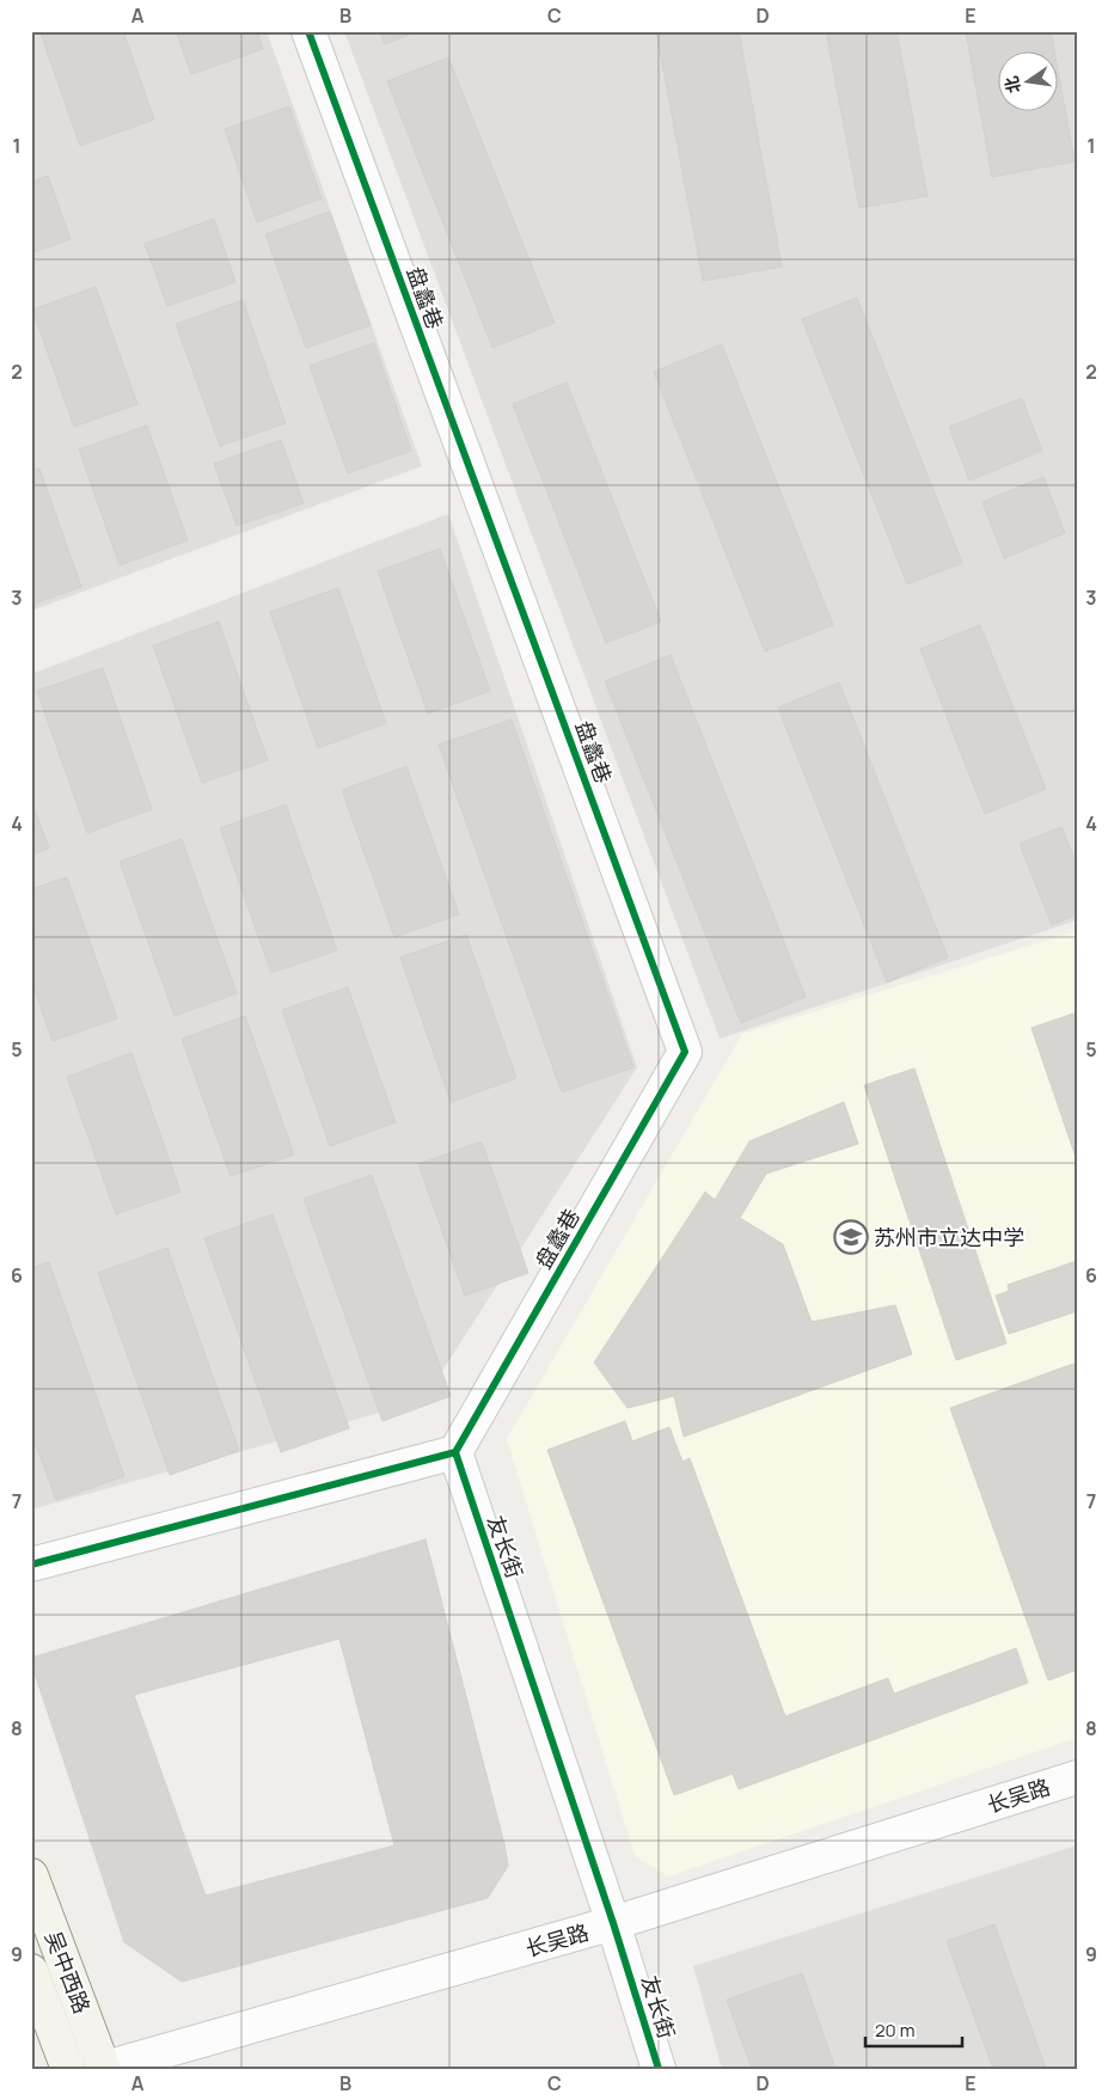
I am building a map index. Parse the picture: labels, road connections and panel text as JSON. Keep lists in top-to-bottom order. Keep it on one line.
{"streets":{"main road":["吴中西路"],"street":["盘蠡巷","友长街","长吴路"]},"crossings":[["盘蠡巷","友长街"],["友长街","长吴路"],["长吴路","吴中西路"]],"places":{"school or university":["苏州市立达中学"]},"scale_bar":"20 m","north":"left","grid":{"columns":["A","B","C","D","E"],"rows":["1","2","3","4","5","6","7","8","9"]}}
